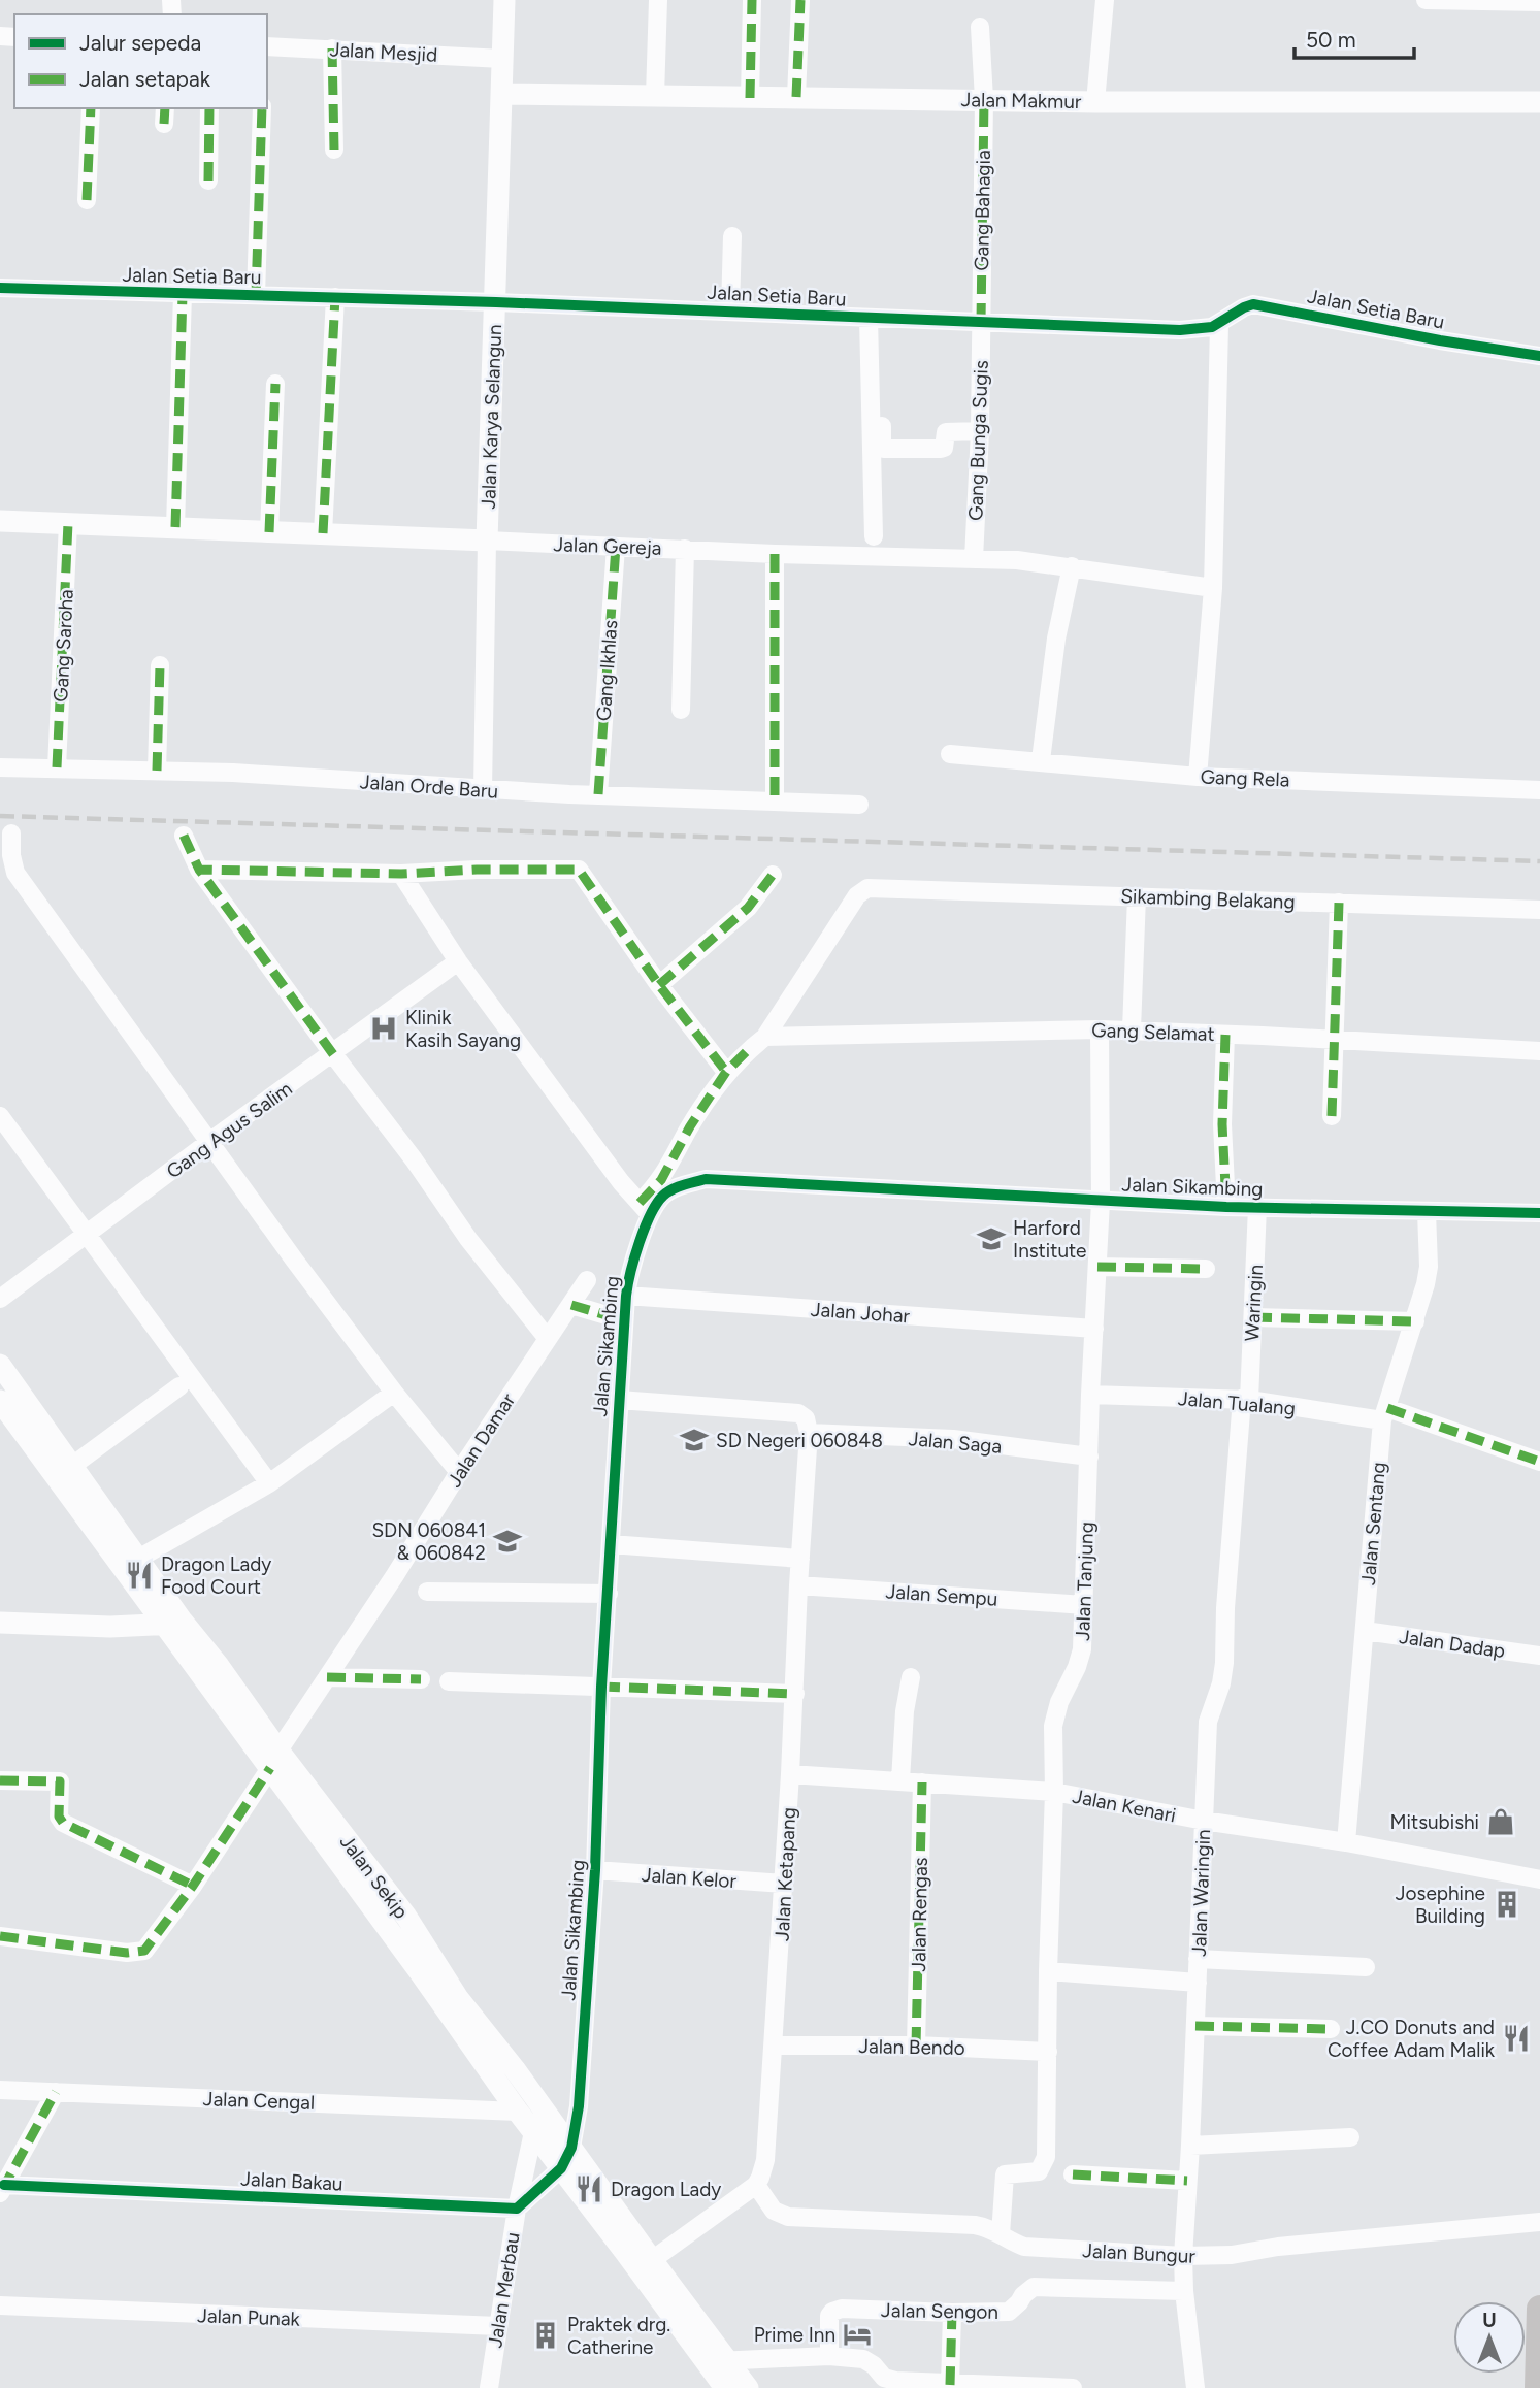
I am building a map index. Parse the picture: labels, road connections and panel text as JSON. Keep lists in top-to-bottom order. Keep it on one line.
{"streets":{"street":["Jalan Mesjid","Jalan Makmur","Gang Bahagia","Jalan Setia Baru","Jalan Karya Selangun","Gang Bunga Sugis","Jalan Gereja","Gang Saroha","Gang Ikhlas","Gang Rela","Jalan Orde Baru","Sikambing Belakang","Gang Selamat","Gang Agus Salim","Jalan Sikambing","Waringin","Jalan Johar","Jalan Tualang","Jalan Damar","Jalan Saga","Jalan Sentang","Jalan Tanjung","Jalan Sempu","Jalan Dadap","Jalan Kenari","Jalan Ketapang","Jalan Sekip","Jalan Kelor","Jalan Waringin","Jalan Rengas","Jalan Bendo","Jalan Cengal","Jalan Bakau","Jalan Bungur","Jalan Merbau","Jalan Sengon","Jalan Punak"]},"crossings":[["Jalan Mesjid","Jalan Karya Selangun"],["Jalan Makmur","Gang Bahagia"],["Jalan Makmur","Jalan Karya Selangun"],["Gang Bahagia","Jalan Setia Baru"],["Gang Bahagia","Gang Bunga Sugis"],["Jalan Setia Baru","Jalan Karya Selangun"],["Jalan Setia Baru","Gang Bunga Sugis"],["Jalan Karya Selangun","Jalan Gereja"],["Jalan Karya Selangun","Jalan Orde Baru"],["Gang Bunga Sugis","Jalan Gereja"],["Jalan Gereja","Gang Saroha"],["Jalan Gereja","Gang Ikhlas"],["Gang Saroha","Jalan Orde Baru"],["Gang Ikhlas","Jalan Orde Baru"],["Sikambing Belakang","Gang Selamat"],["Gang Selamat","Jalan Tanjung"],["Jalan Sikambing","Waringin"],["Jalan Sikambing","Jalan Johar"],["Jalan Sikambing","Jalan Sentang"],["Jalan Sikambing","Jalan Tanjung"],["Jalan Sikambing","Jalan Sekip"],["Jalan Sikambing","Jalan Kelor"],["Waringin","Jalan Tualang"],["Waringin","Jalan Waringin"],["Jalan Johar","Jalan Tanjung"],["Jalan Tualang","Jalan Sentang"],["Jalan Tualang","Jalan Tanjung"],["Jalan Tualang","Jalan Waringin"],["Jalan Damar","Jalan Sekip"],["Jalan Saga","Jalan Tanjung"],["Jalan Saga","Jalan Ketapang"],["Jalan Sentang","Jalan Dadap"],["Jalan Sentang","Jalan Kenari"],["Jalan Tanjung","Jalan Sempu"],["Jalan Tanjung","Jalan Kenari"],["Jalan Tanjung","Jalan Bendo"],["Jalan Tanjung","Jalan Bungur"],["Jalan Sempu","Jalan Ketapang"],["Jalan Kenari","Jalan Ketapang"],["Jalan Kenari","Jalan Waringin"],["Jalan Kenari","Jalan Rengas"],["Jalan Ketapang","Jalan Kelor"],["Jalan Ketapang","Jalan Bendo"],["Jalan Ketapang","Jalan Bungur"],["Jalan Sekip","Jalan Cengal"],["Jalan Sekip","Jalan Merbau"],["Jalan Waringin","Jalan Bungur"],["Jalan Waringin","Jalan Sengon"],["Jalan Rengas","Jalan Bendo"],["Jalan Bakau","Jalan Merbau"],["Jalan Merbau","Jalan Punak"]],"places":{"hospital":["Klinik Kasih Sayang"],"school or university":["Harford Institute","SD Negeri 060848","SDN 060841 & 060842"],"restaurant":["Dragon Lady Food Court","J.CO Donuts and Coffee Adam Malik","Dragon Lady"],"shop":["Mitsubishi"],"building":["Josephine Building","Praktek drg. Catherine"],"hotel":["Prime Inn"]},"legend":["Jalur sepeda","Jalan setapak"],"scale_bar":"50 m","north":"top"}
